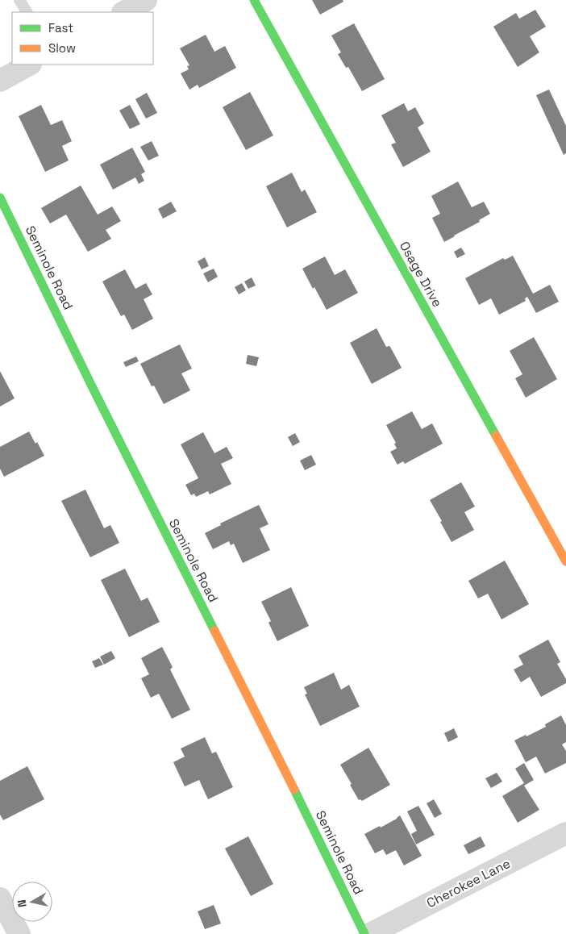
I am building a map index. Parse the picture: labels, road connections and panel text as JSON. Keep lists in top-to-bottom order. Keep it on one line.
{"streets":{"street":["Seminole Road","Osage Drive","Cherokee Lane"]},"legend":["Fast","Slow"],"north":"left"}
